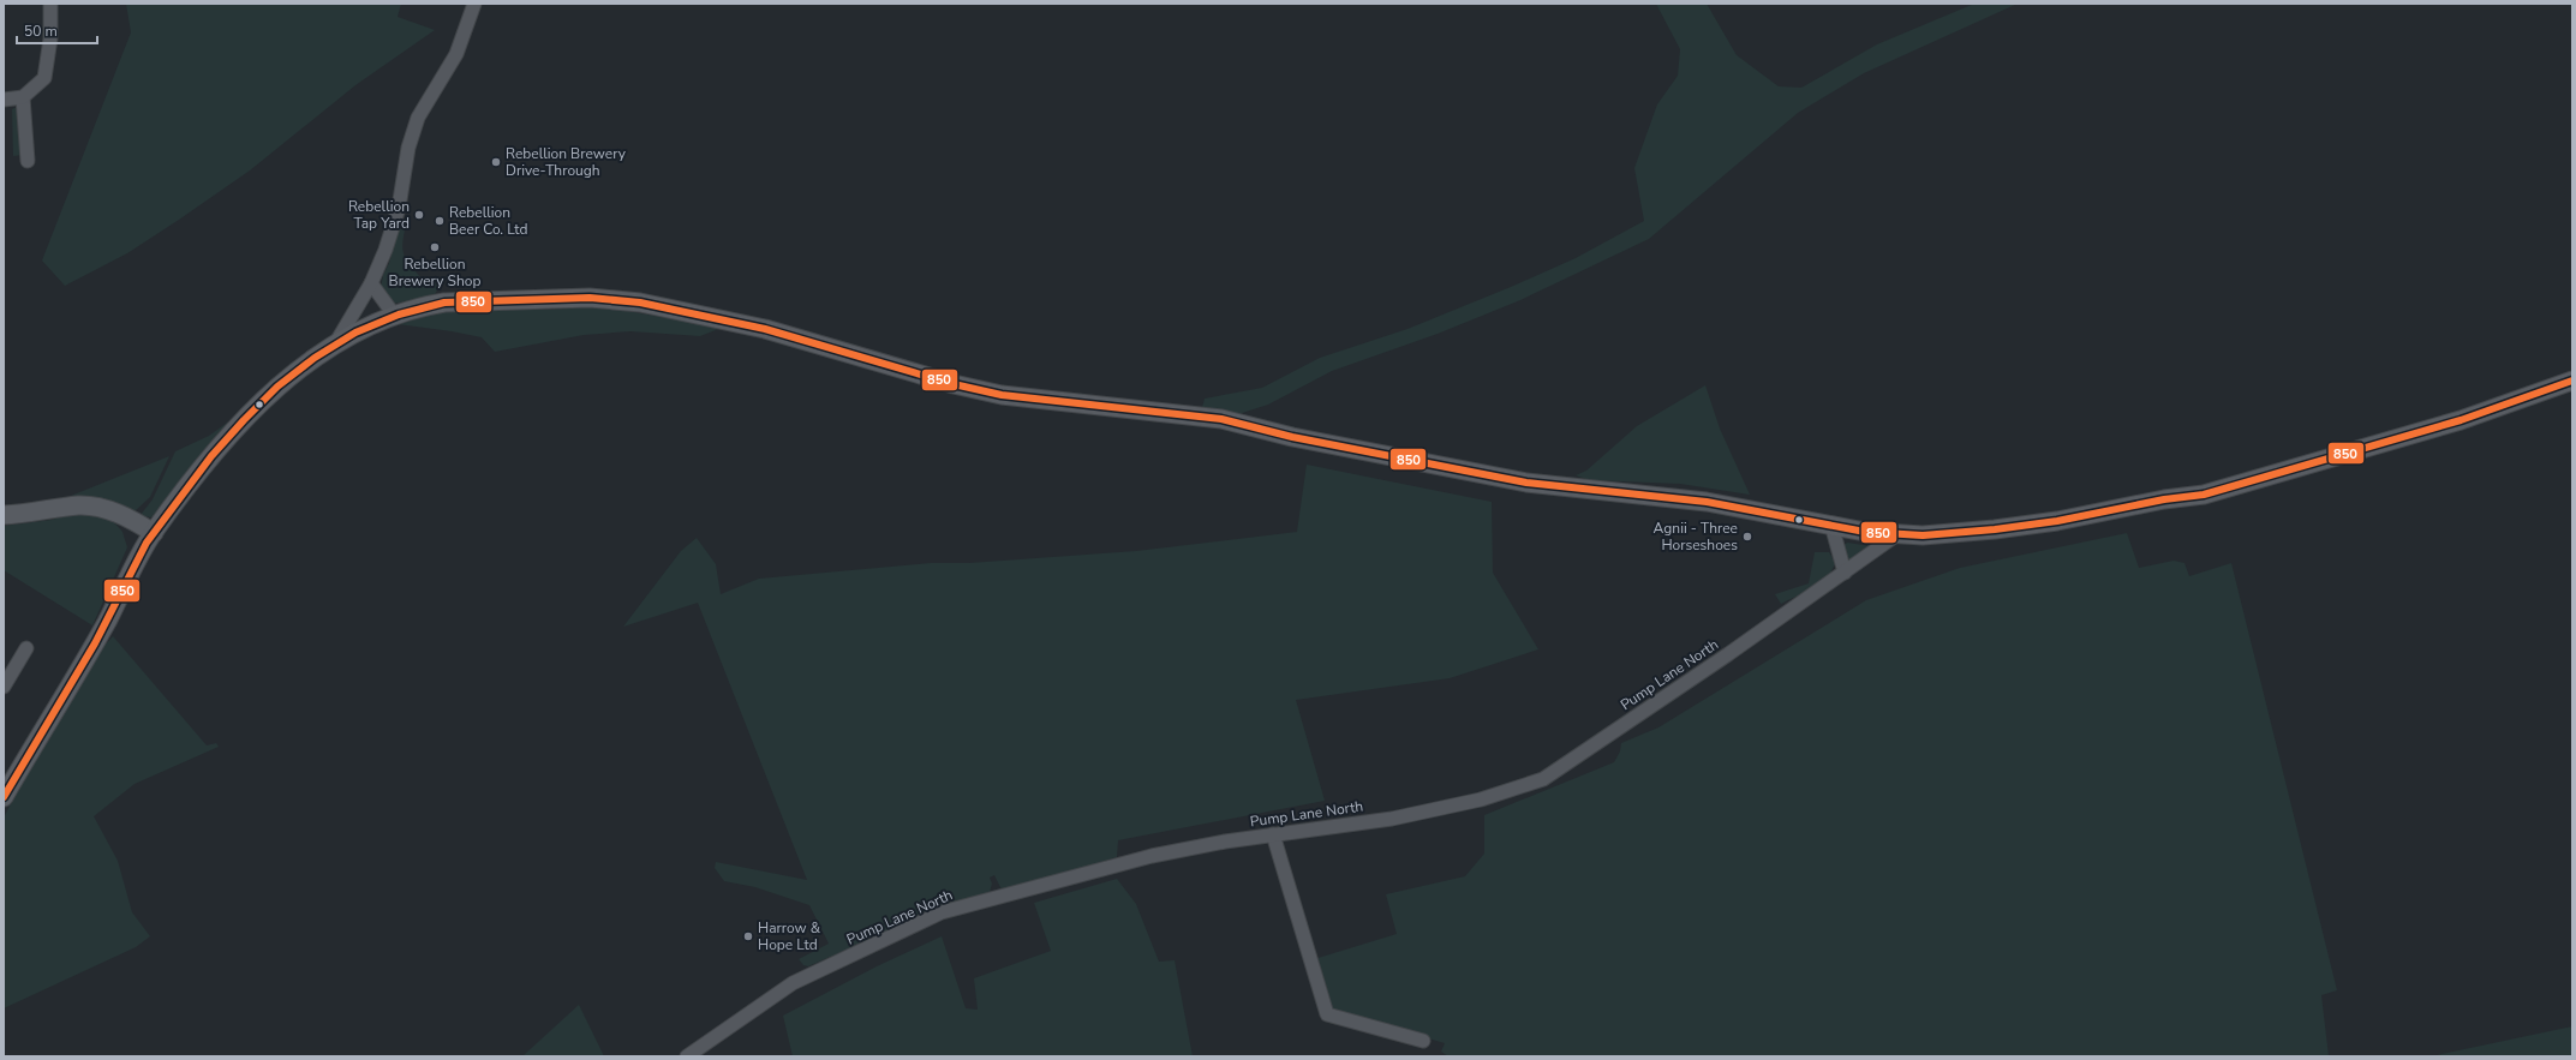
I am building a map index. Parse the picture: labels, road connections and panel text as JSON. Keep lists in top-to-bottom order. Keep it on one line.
{"streets":{"street":["Pump Lane North"]},"places":["Rebellion Brewery Drive-Through","Rebellion Tap Yard","Rebellion Beer Co. Ltd","Rebellion Brewery Shop","Agnii - Three Horseshoes","Harrow & Hope Ltd"],"lines":["transit line 850"],"scale_bar":"50 m"}
